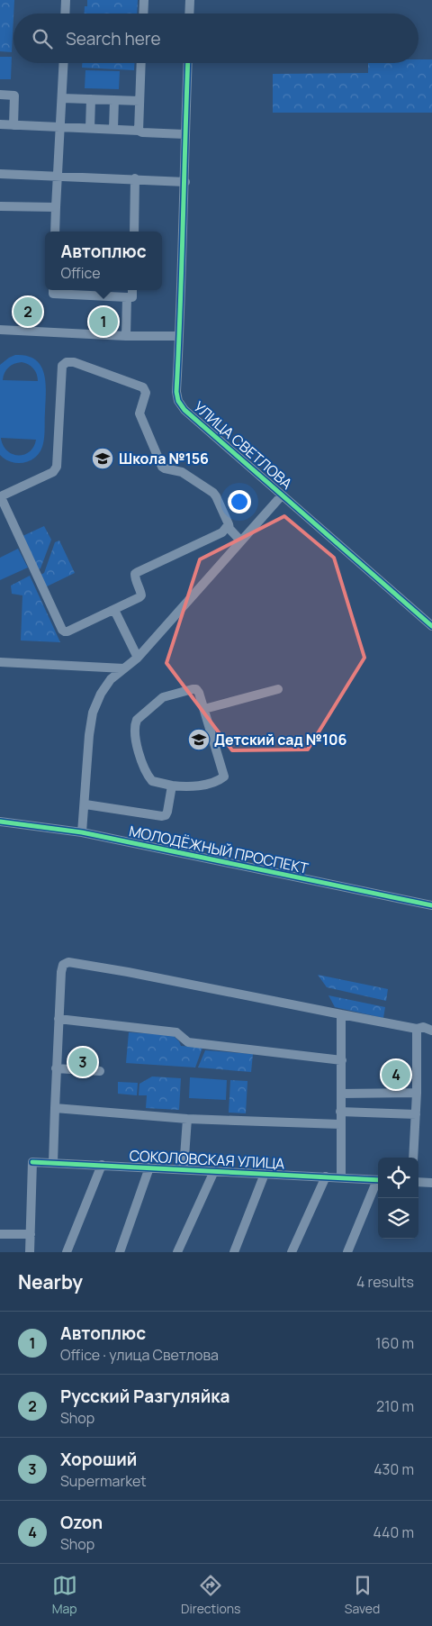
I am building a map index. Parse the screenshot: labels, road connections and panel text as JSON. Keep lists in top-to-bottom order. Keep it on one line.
{"streets":{"street":["УЛИЦА СВЕТЛОВА","МОЛОДЁЖНЫЙ ПРОСПЕКТ","СОКОЛОВСКАЯ УЛИЦА"]},"places":{"school or university":["Школа №156","Детский сад №106"]},"page":{"search":"Search here","popup":["Автоплюс","Office"],"pins":["2","1","3","4"],"heading":["Nearby","4 results"],"list":[{"mark":"1","name":"Автоплюс","note":"Office · улица Светлова","value":"160 m"},{"mark":"2","name":"Русский Разгуляйка","note":"Shop","value":"210 m"},{"mark":"3","name":"Хороший","note":"Supermarket","value":"430 m"},{"mark":"4","name":"Ozon","note":"Shop","value":"440 m"}],"nav":["Map","Directions","Saved"]}}
